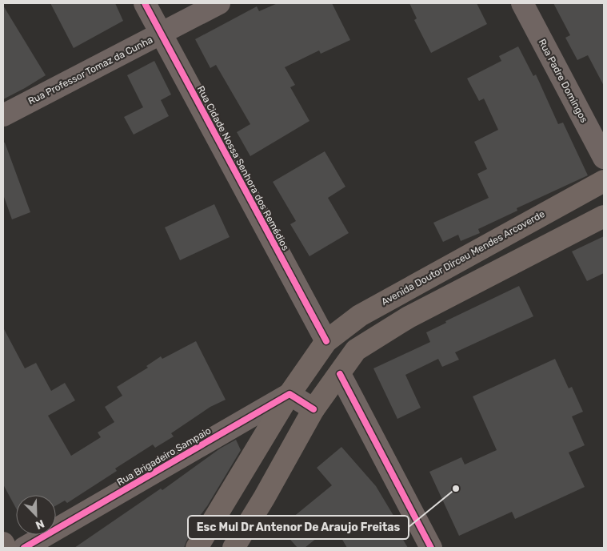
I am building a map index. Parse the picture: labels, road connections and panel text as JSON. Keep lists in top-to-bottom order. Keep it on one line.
{"streets":{"main road":["Avenida Doutor Dirceu Mendes Arcoverde"],"street":["Rua Professor Tomaz da Cunha","Rua Padre Domingos","Rua Cidade Nossa Senhora dos Remédios","Rua Brigadeiro Sampaio"]},"crossings":[["Rua Professor Tomaz da Cunha","Rua Cidade Nossa Senhora dos Remédios"],["Rua Cidade Nossa Senhora dos Remédios","Avenida Doutor Dirceu Mendes Arcoverde"],["Avenida Doutor Dirceu Mendes Arcoverde","Rua Brigadeiro Sampaio"]],"places":["Esc Mul Dr Antenor De Araujo Freitas"],"north":"bottom right"}
